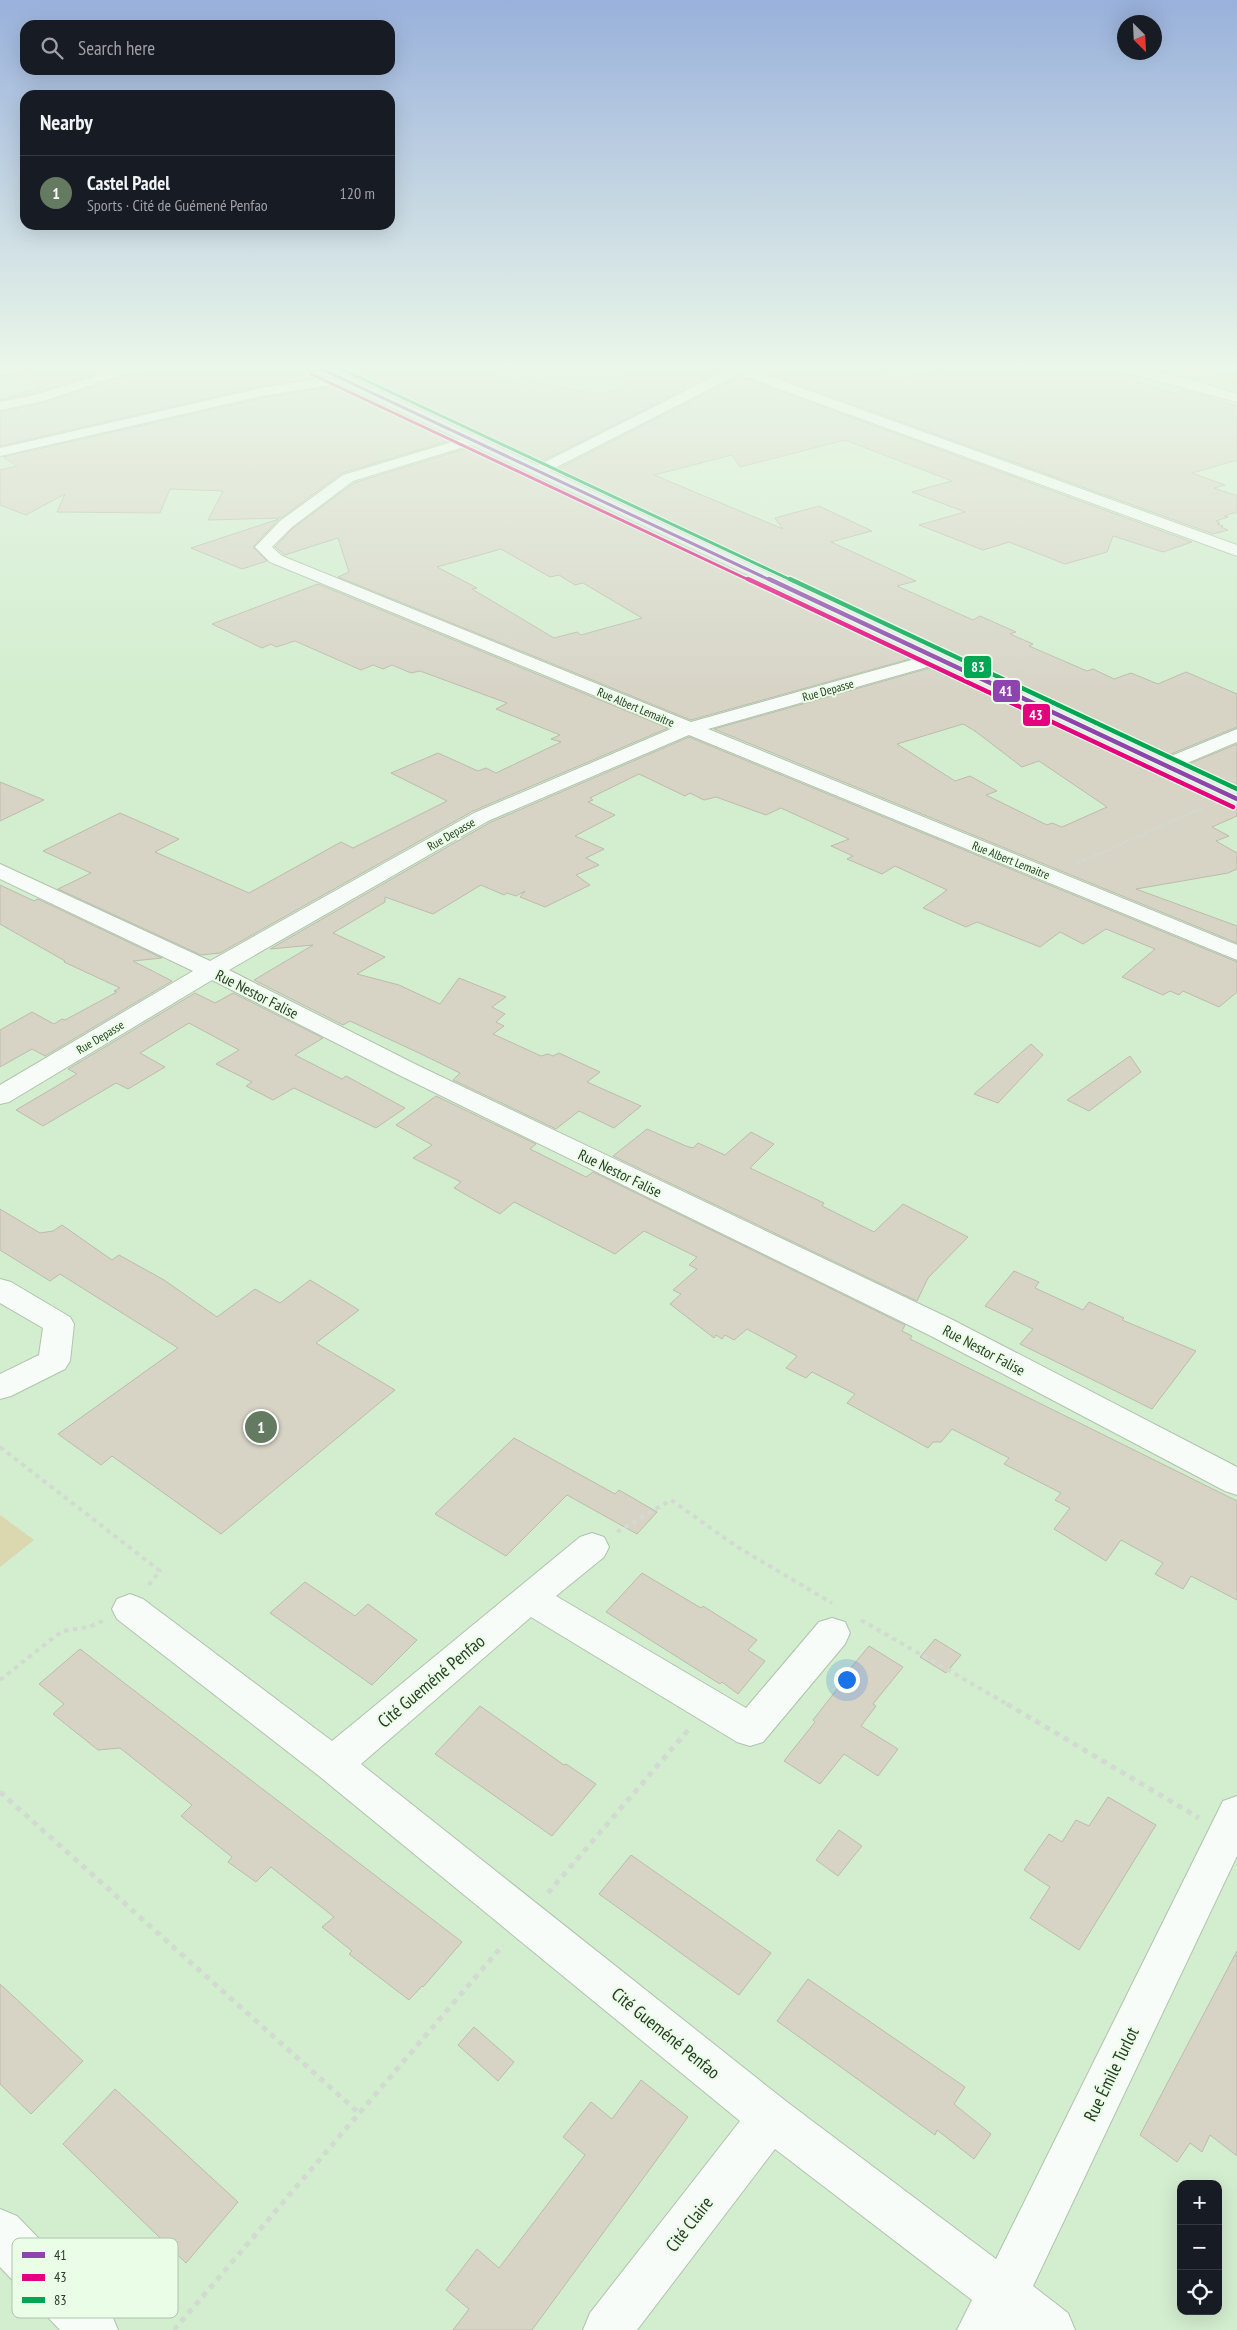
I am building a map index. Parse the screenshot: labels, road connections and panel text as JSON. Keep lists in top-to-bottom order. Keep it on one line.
{"streets":{"street":["Rue Depasse","Rue Albert Lemaitre","Rue Nestor Falise","Cité Gueméné Penfao","Rue Émile Turlot","Cité Claire"]},"crossings":[["Rue Depasse","Rue Albert Lemaitre"],["Rue Depasse","Rue Nestor Falise"],["Cité Gueméné Penfao","Rue Émile Turlot"],["Cité Gueméné Penfao","Cité Claire"]],"lines":["transit line 41","transit line 43","transit line 83"],"legend":["41","43","83"],"north":"bottom right","page":{"search":"Search here","heading":"Nearby","list":[{"mark":"1","name":"Castel Padel","note":"Sports · Cité de Guémené Penfao","value":"120 m"}],"pins":"1","map_buttons":["+","−"]}}
